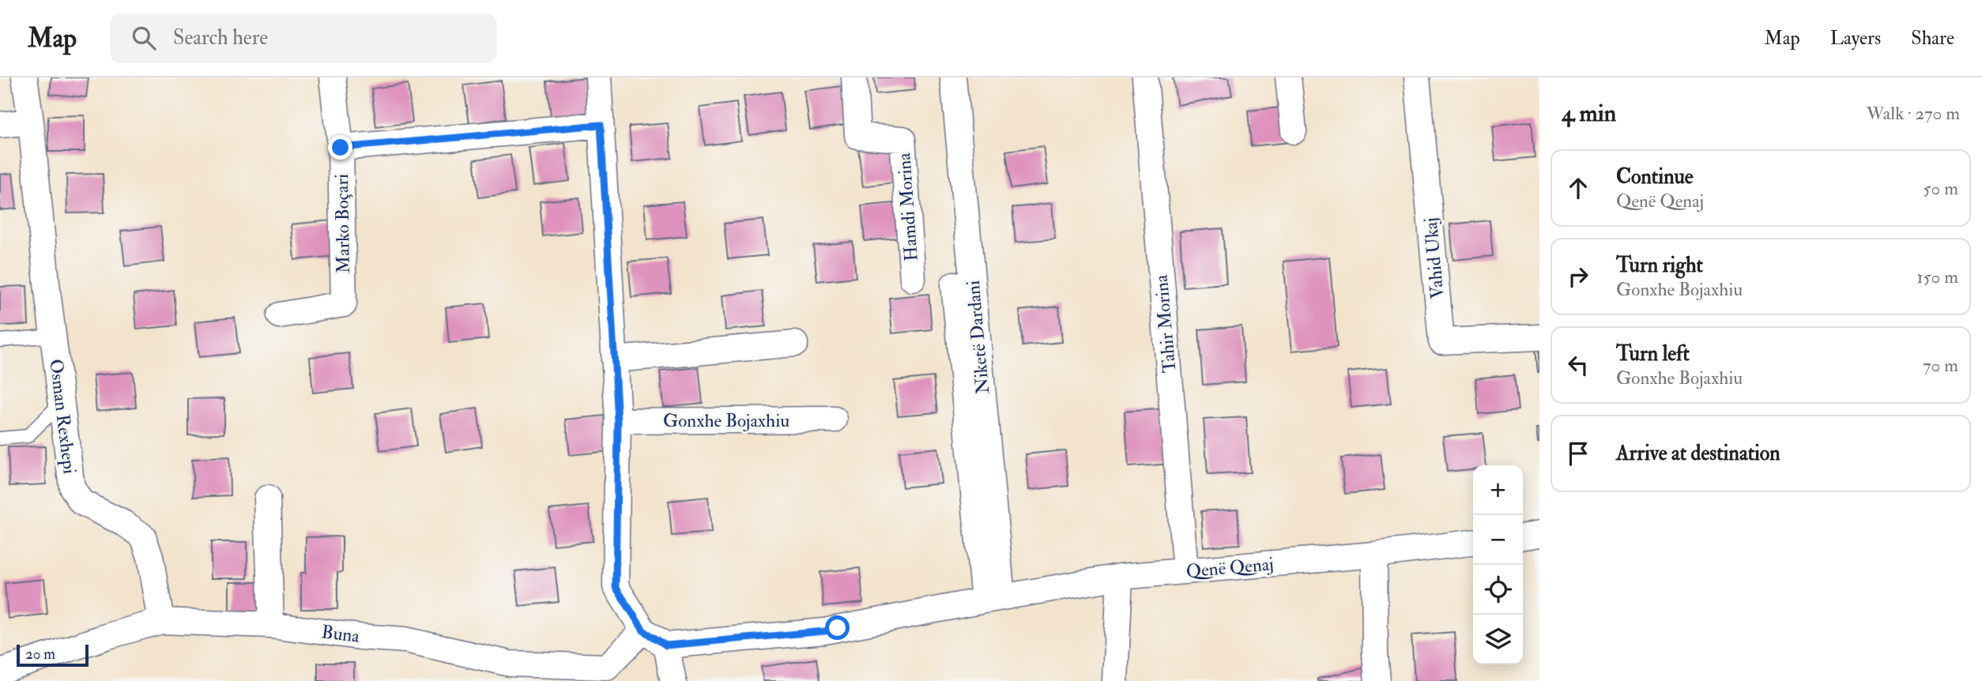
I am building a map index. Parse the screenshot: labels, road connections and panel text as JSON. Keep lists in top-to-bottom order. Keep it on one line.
{"streets":{"street":["Hamdi Morina","Marko Boçari","Vahid Ukaj","Tahir Morina","Niketë Dardani","Osman Rexhepi","Gonxhe Bojaxhiu","Qenë Qenaj","Buna"]},"crossings":[["Tahir Morina","Qenë Qenaj"],["Niketë Dardani","Qenë Qenaj"],["Osman Rexhepi","Buna"]],"scale_bar":"20 m","page":{"header":"Map","search":"Search here","nav":["Map","Layers","Share"],"heading":["4 min","Walk · 270 m"],"list":[["Continue","Qenë Qenaj","50 m"],["Turn right","Gonxhe Bojaxhiu","150 m"],["Turn left","Gonxhe Bojaxhiu","70 m"],"Arrive at destination"],"map_buttons":["+","−"],"scale":"20 m"}}
